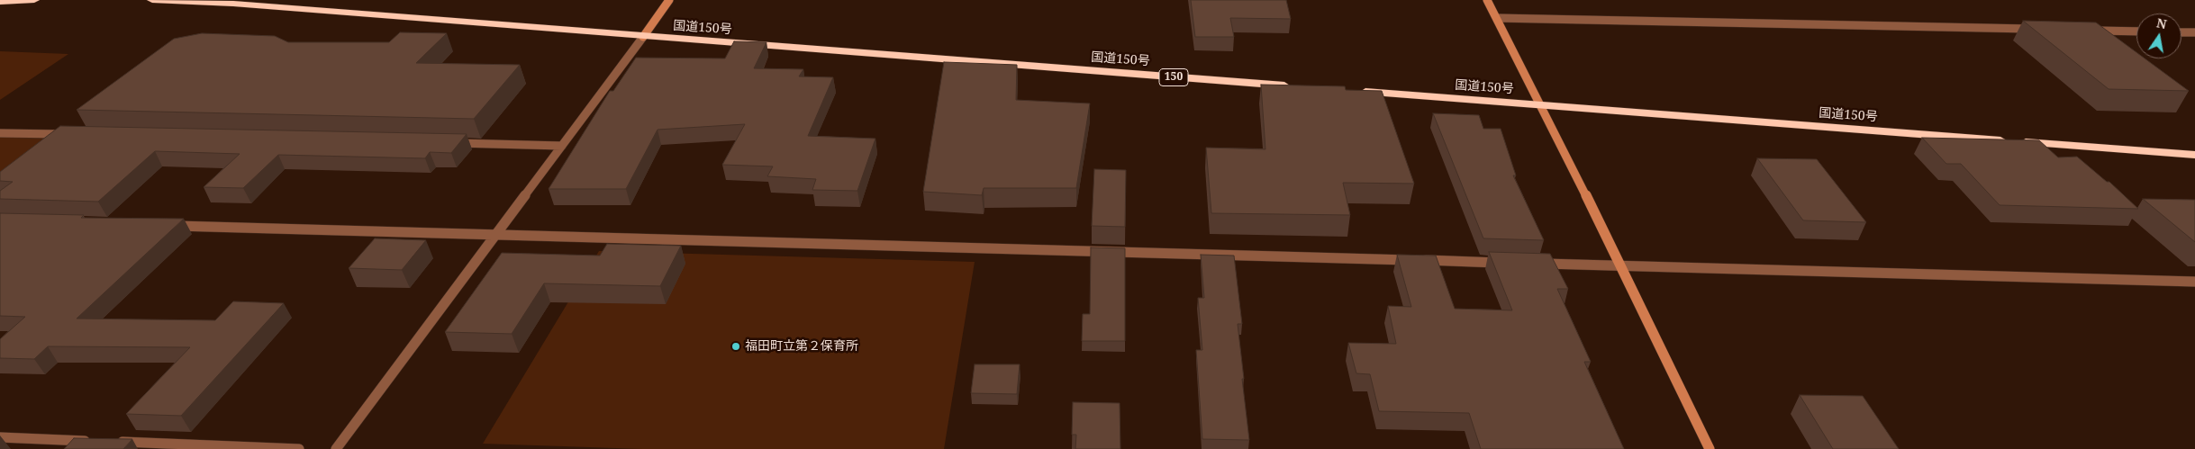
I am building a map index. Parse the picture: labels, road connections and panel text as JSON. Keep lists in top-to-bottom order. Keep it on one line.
{"streets":{"highway":["国道150号","150"]},"places":["福田町立第２保育所"],"north":"top"}
